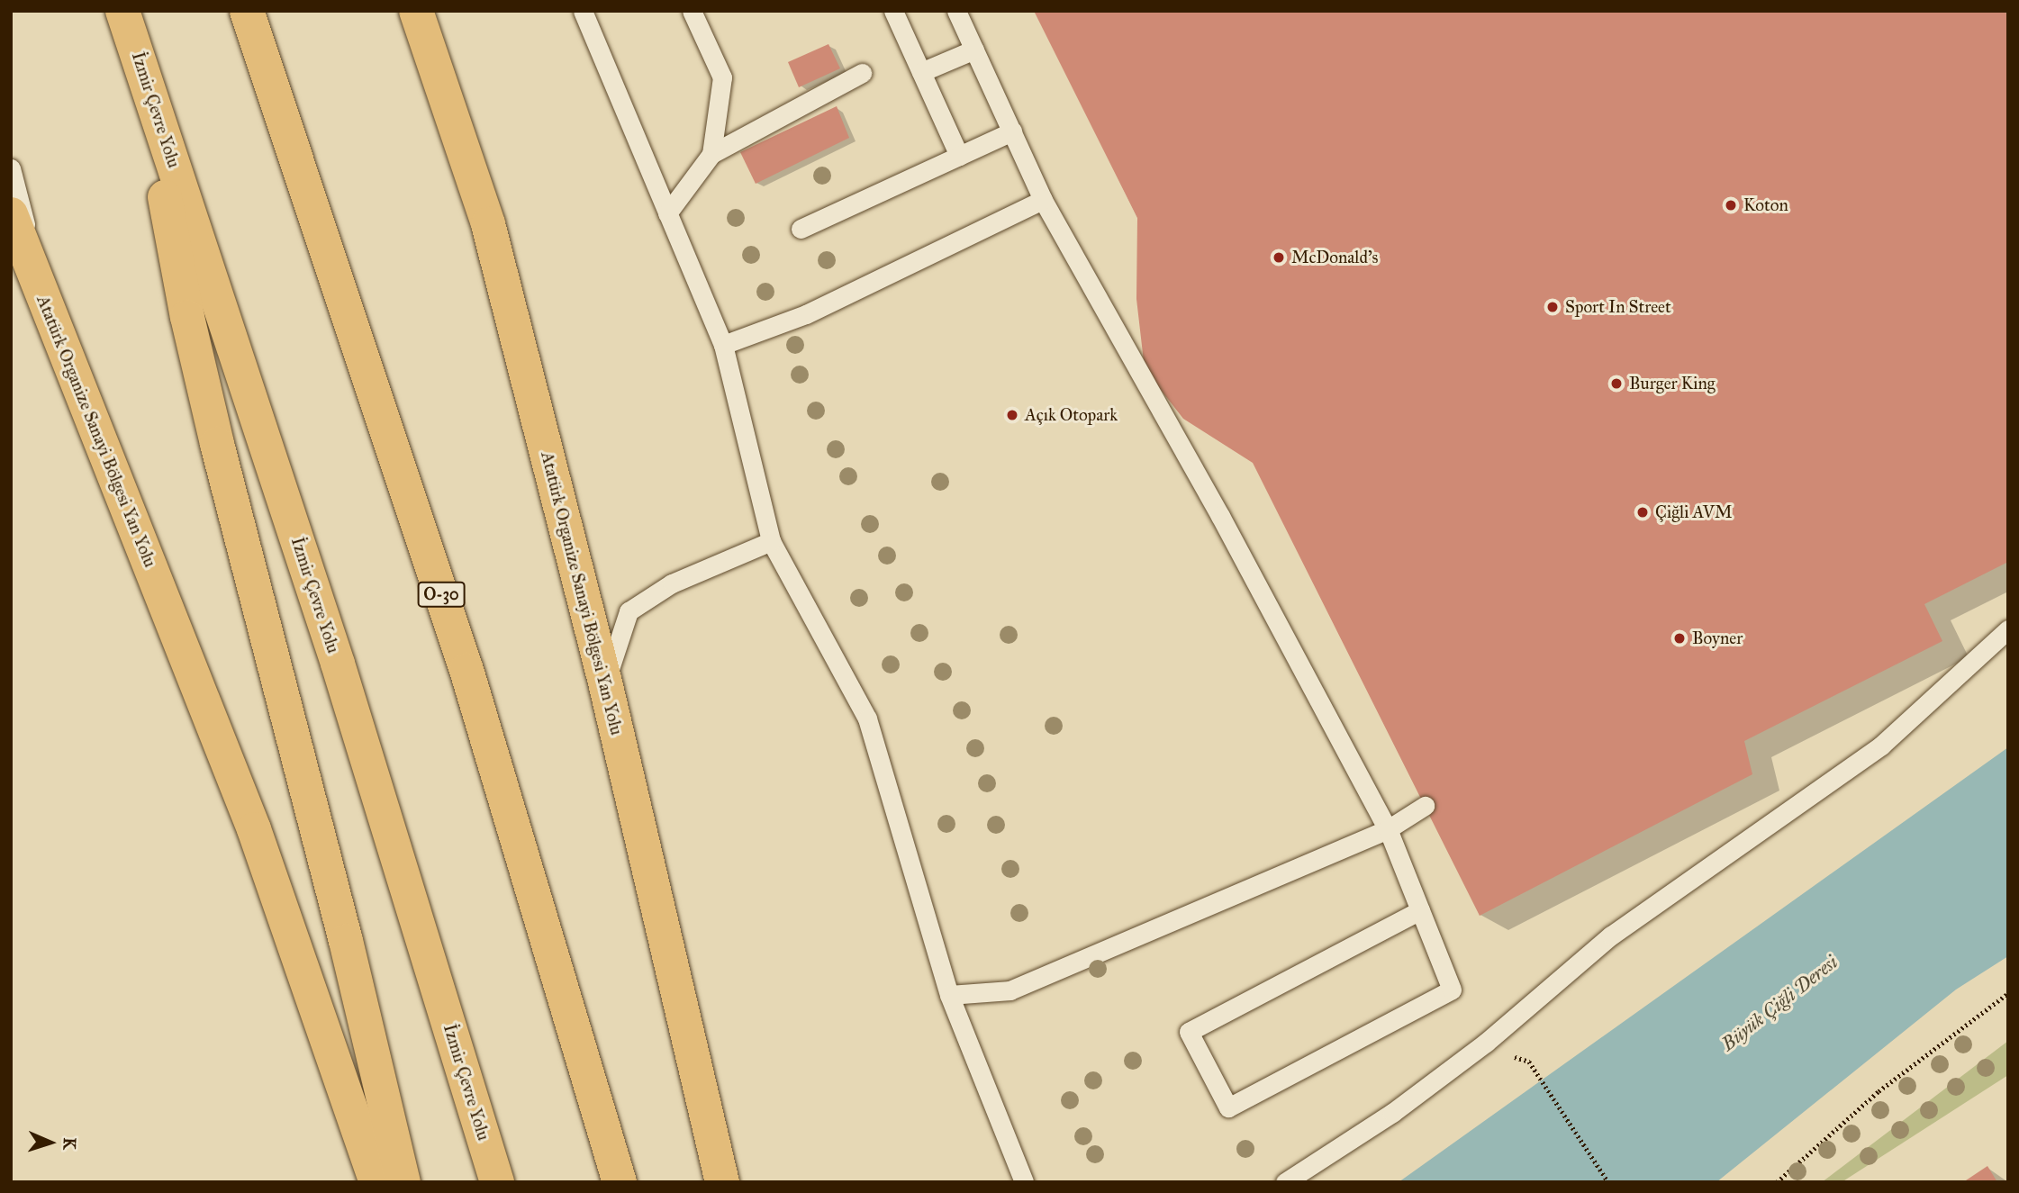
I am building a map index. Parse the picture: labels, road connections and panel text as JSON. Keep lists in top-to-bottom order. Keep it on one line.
{"streets":{"main road":["İzmir Çevre Yolu","Atatürk Organize Sanayi Bölgesi Yan Yolu","O-30"]},"water":["Büyük Çiğli Deresi"],"places":["Koton","McDonald's","Sport In Street","Burger King","Açık Otopark","Çiğli AVM","Boyner"],"north":"right"}
